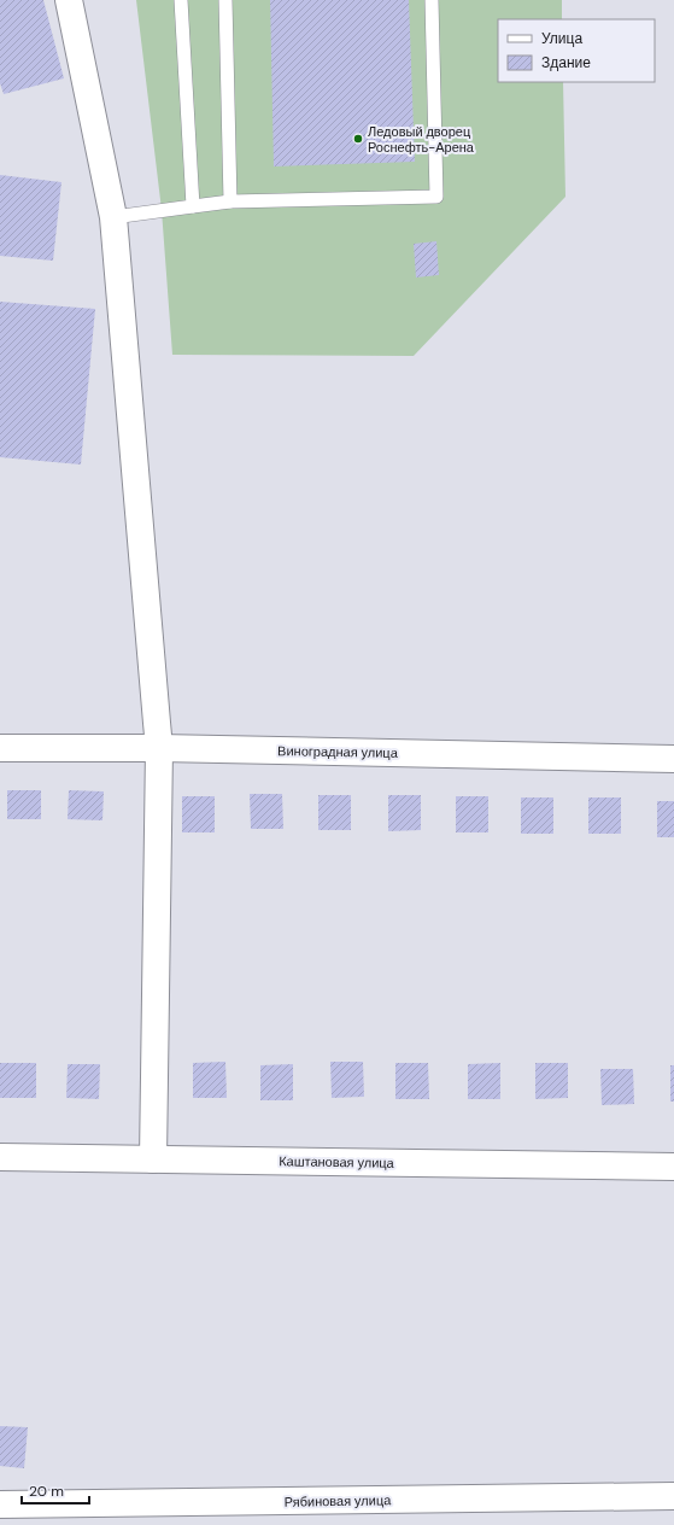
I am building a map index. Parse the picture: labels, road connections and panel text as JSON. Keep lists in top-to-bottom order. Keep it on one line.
{"streets":{"street":["Виноградная улица","Каштановая улица","Рябиновая улица"]},"places":["Ледовый дворец Роснефть-Арена"],"legend":["Улица","Здание"],"scale_bar":"20 m"}
